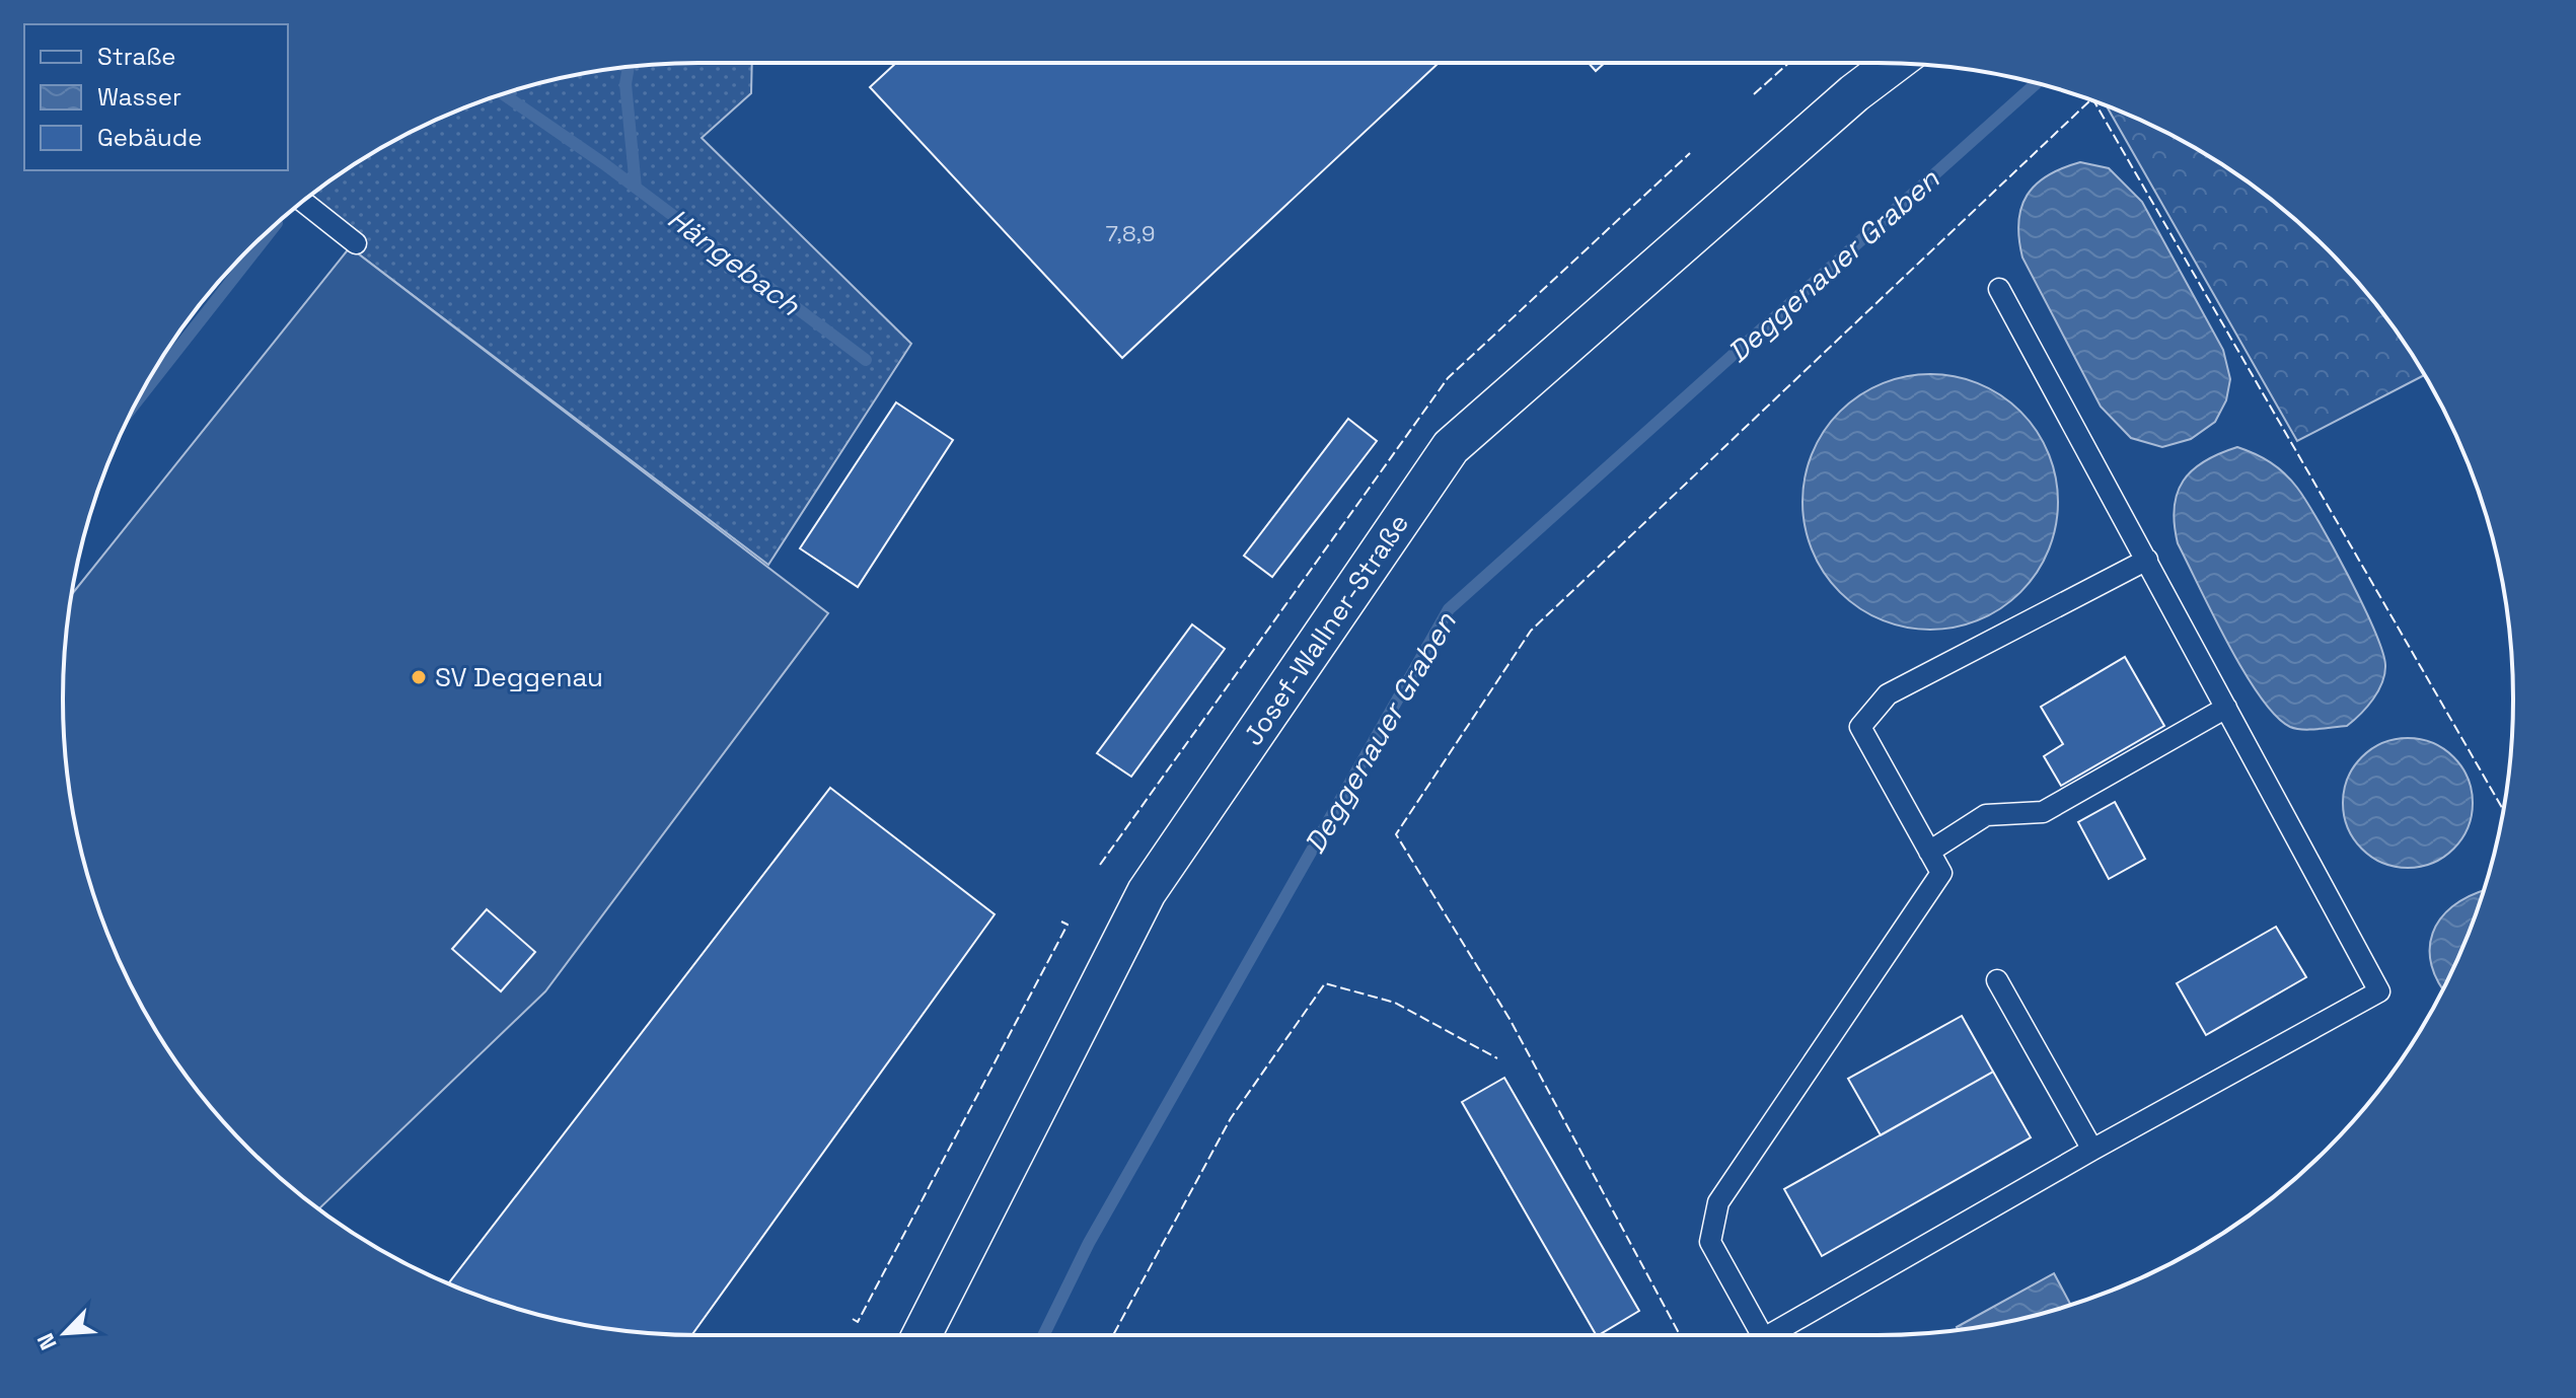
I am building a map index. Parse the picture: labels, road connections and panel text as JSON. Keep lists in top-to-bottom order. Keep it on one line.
{"streets":{"street":["Josef-Wallner-Straße"]},"water":["Hängebach","Deggenauer Graben"],"places":["SV Deggenau"],"house_numbers":["7,8,9"],"legend":["Straße","Wasser","Gebäude"],"north":"bottom left"}
